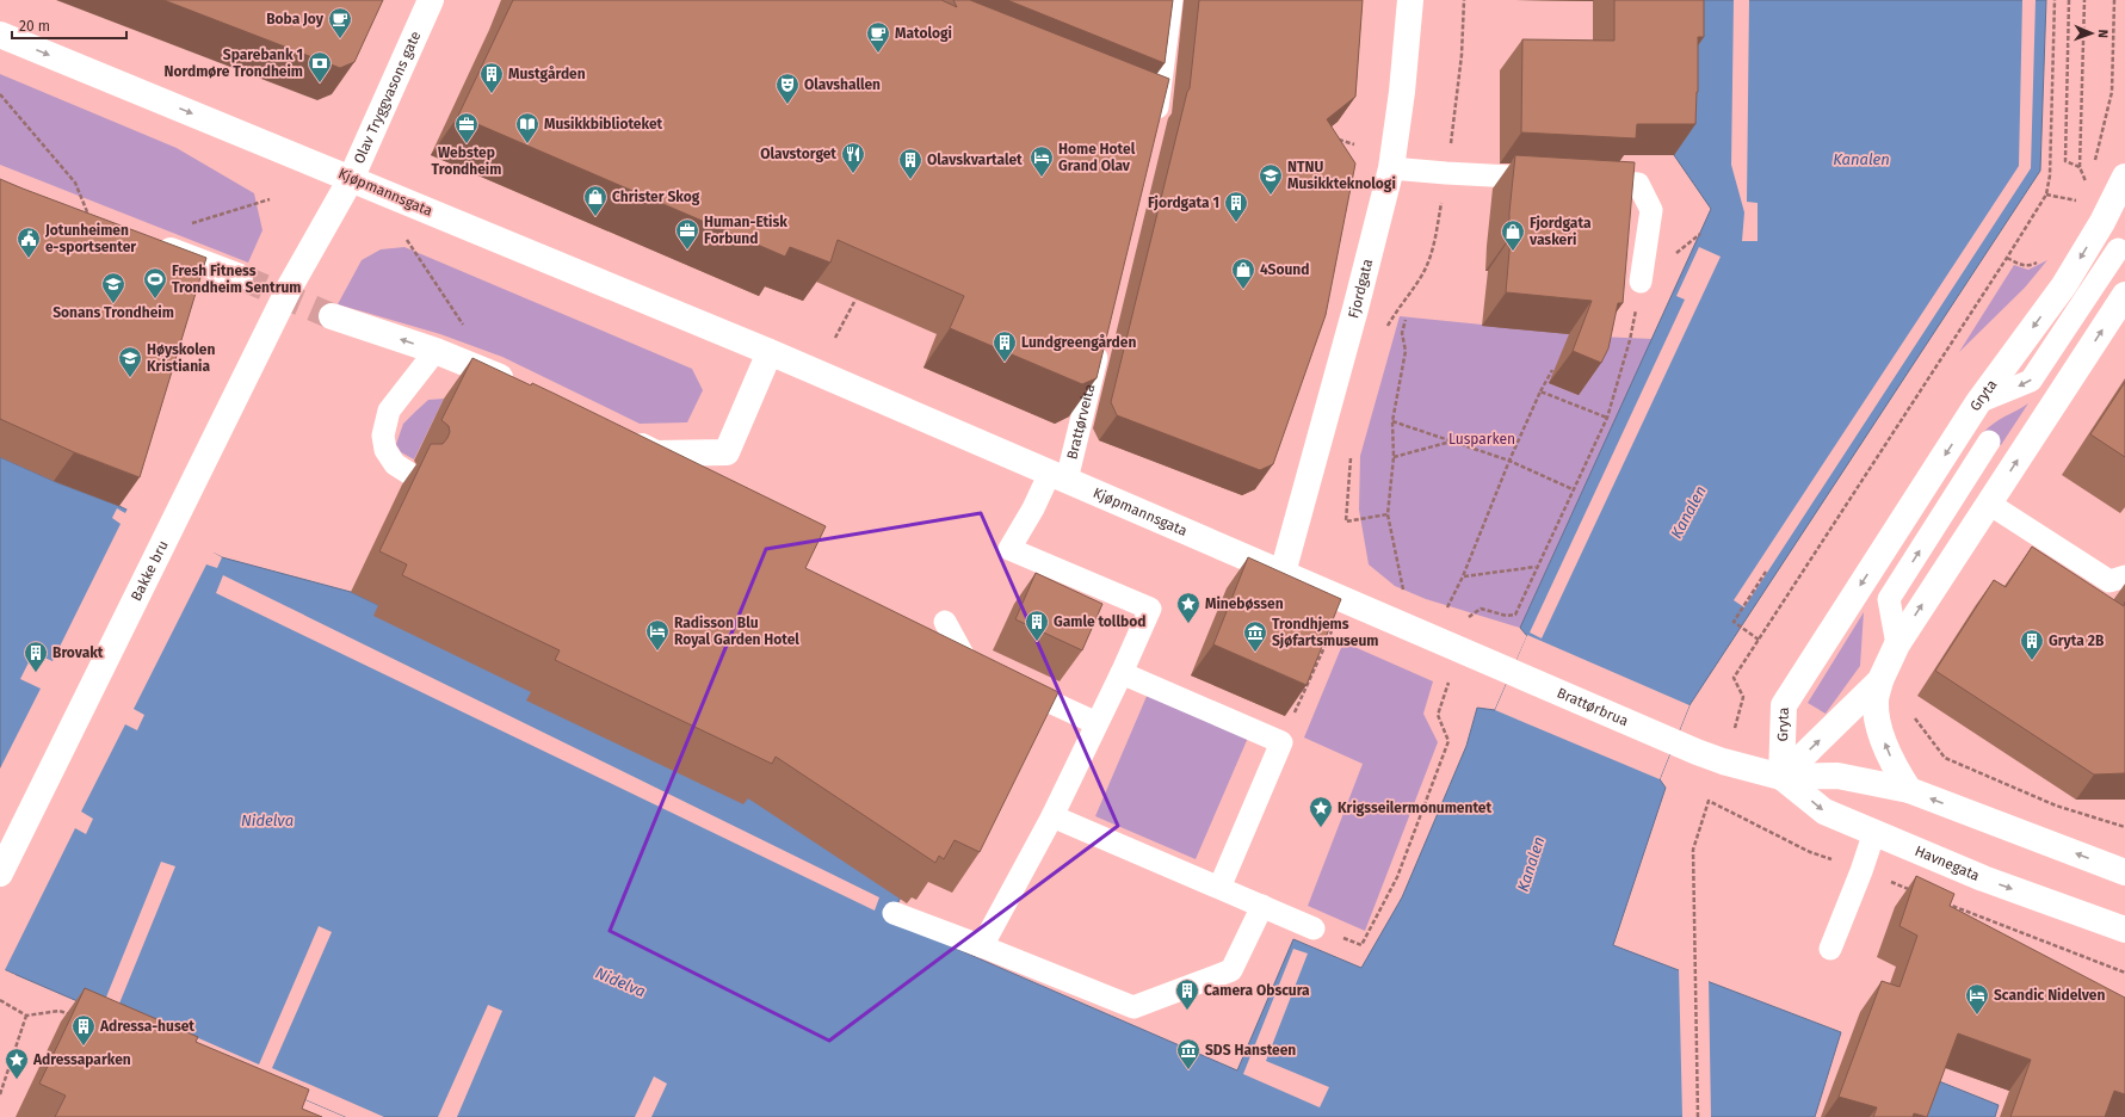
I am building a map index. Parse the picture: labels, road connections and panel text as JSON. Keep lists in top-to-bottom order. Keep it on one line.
{"streets":{"main road":["Olav Tryggvasons gate","Kjøpmannsgata","Fjordgata","Gryta","Bakke bru","Brattørbrua","Havnegata"],"lane":["Brattørveita"]},"crossings":[["Olav Tryggvasons gate","Kjøpmannsgata"],["Olav Tryggvasons gate","Bakke bru"],["Kjøpmannsgata","Fjordgata"],["Kjøpmannsgata","Brattørveita"],["Kjøpmannsgata","Brattørbrua"],["Gryta","Havnegata"],["Brattørbrua","Havnegata"]],"water":["Kanalen","Nidelva"],"parks":["Lusparken"],"places":{"cafe":["Boba Joy","Matologi"],"bank":["Sparebank 1 Nordmøre Trondheim"],"building":["Mustgården","Olavskvartalet","Fjordgata 1","Lundgreengården","Gamle tollbod","Gryta 2B","Brovakt","Camera Obscura","Adressa-huset"],"theatre":["Olavshallen"],"office":["Webstep Trondheim","Human-Etisk Forbund"],"library":["Musikkbiblioteket"],"restaurant":["Olavstorget"],"hotel":["Home Hotel Grand Olav","Radisson Blu Royal Garden Hotel","Scandic Nidelven"],"school or university":["NTNU Musikkteknologi","Sonans Trondheim","Høyskolen Kristiania"],"shop":["Christer Skog","Fjordgata vaskeri","4Sound"],"public building":["Jotunheimen e-sportsenter"],"sports":["Fresh Fitness Trondheim Sentrum"],"place":["Minebøssen","Krigsseilermonumentet","Adressaparken"],"museum":["Trondhjems Sjøfartsmuseum","SDS Hansteen"]},"scale_bar":"20 m","north":"right"}
